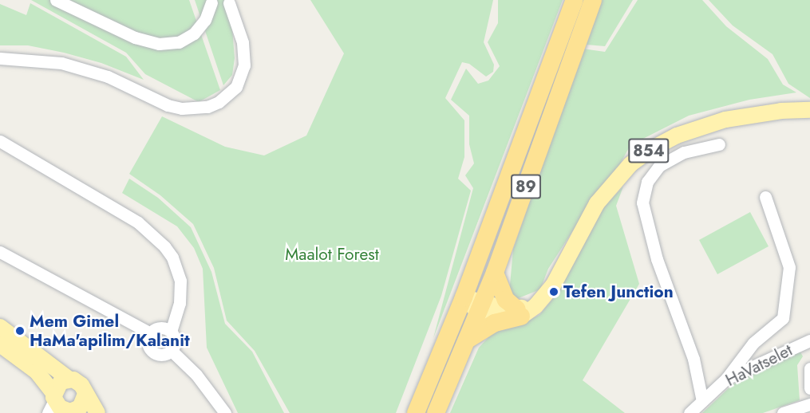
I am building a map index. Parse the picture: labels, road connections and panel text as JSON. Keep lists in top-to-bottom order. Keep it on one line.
{"streets":{"highway":["89"],"main road":["854"],"street":["HaVatselet"]},"parks":["Maalot Forest"],"places":["Tefen Junction","Mem Gimel HaMa'apilim/Kalanit"]}
